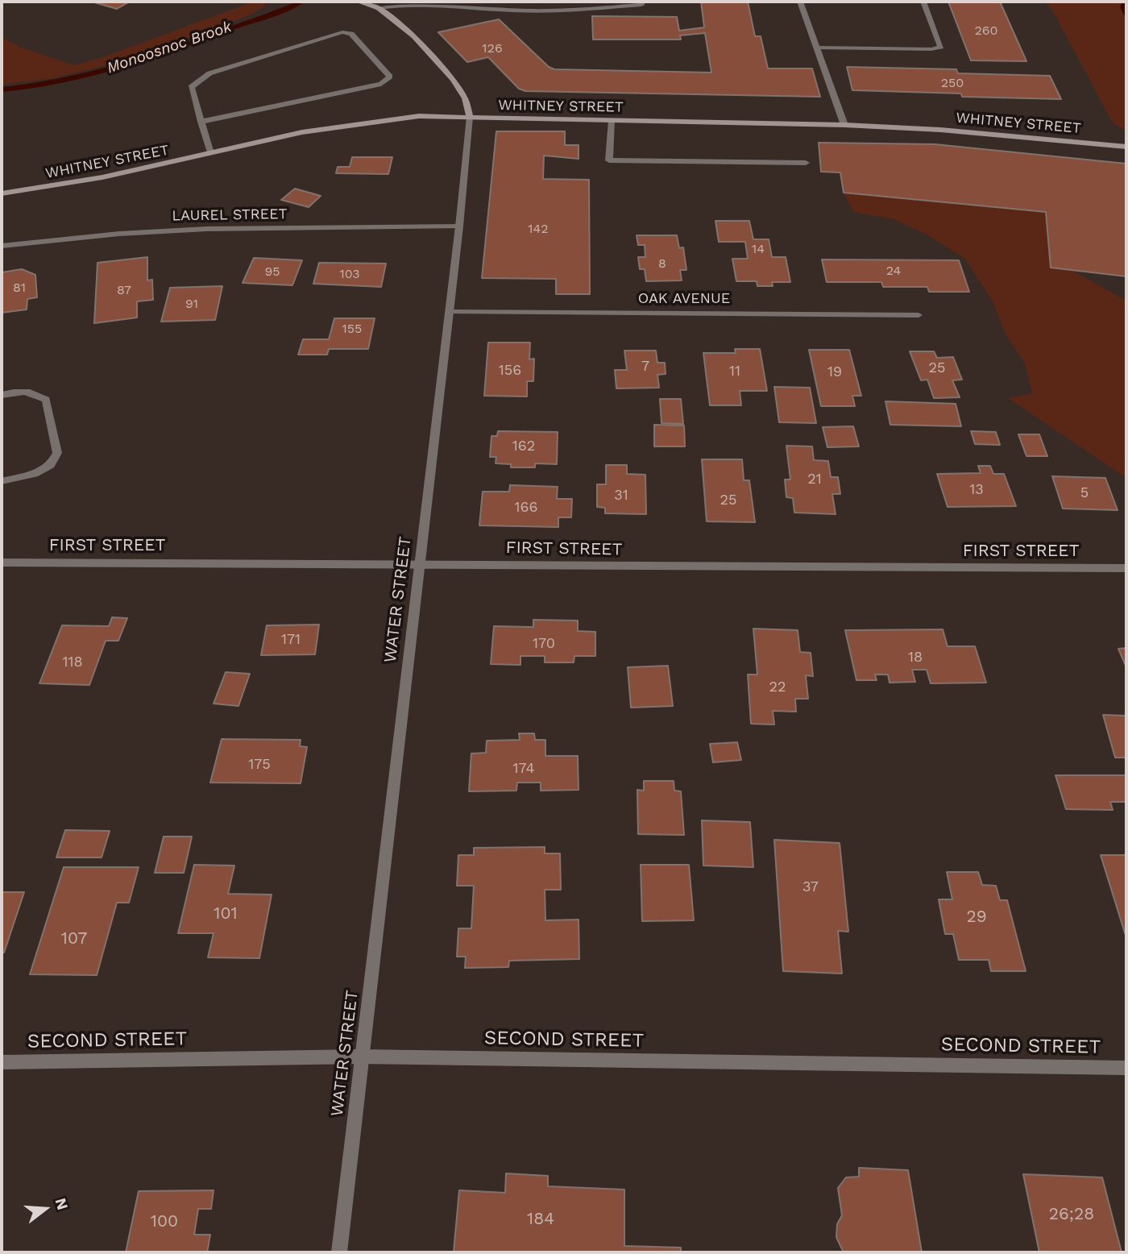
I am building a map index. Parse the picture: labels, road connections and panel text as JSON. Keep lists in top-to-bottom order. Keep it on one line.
{"streets":{"main road":["WHITNEY STREET","WATER STREET"],"street":["LAUREL STREET","OAK AVENUE","FIRST STREET","SECOND STREET"]},"crossings":[["WHITNEY STREET","WATER STREET"],["LAUREL STREET","WATER STREET"],["OAK AVENUE","WATER STREET"],["FIRST STREET","WATER STREET"],["WATER STREET","SECOND STREET"]],"water":["Monoosnoc Brook"],"house_numbers":["260","126","250","142","14","8","24","95","103","81","87","91","155","7","25","156","11","19","162","21","13","5","31","25","166","171","170","18","118","22","175","174","37","101","29","107","26;28","184","100"],"north":"right"}
